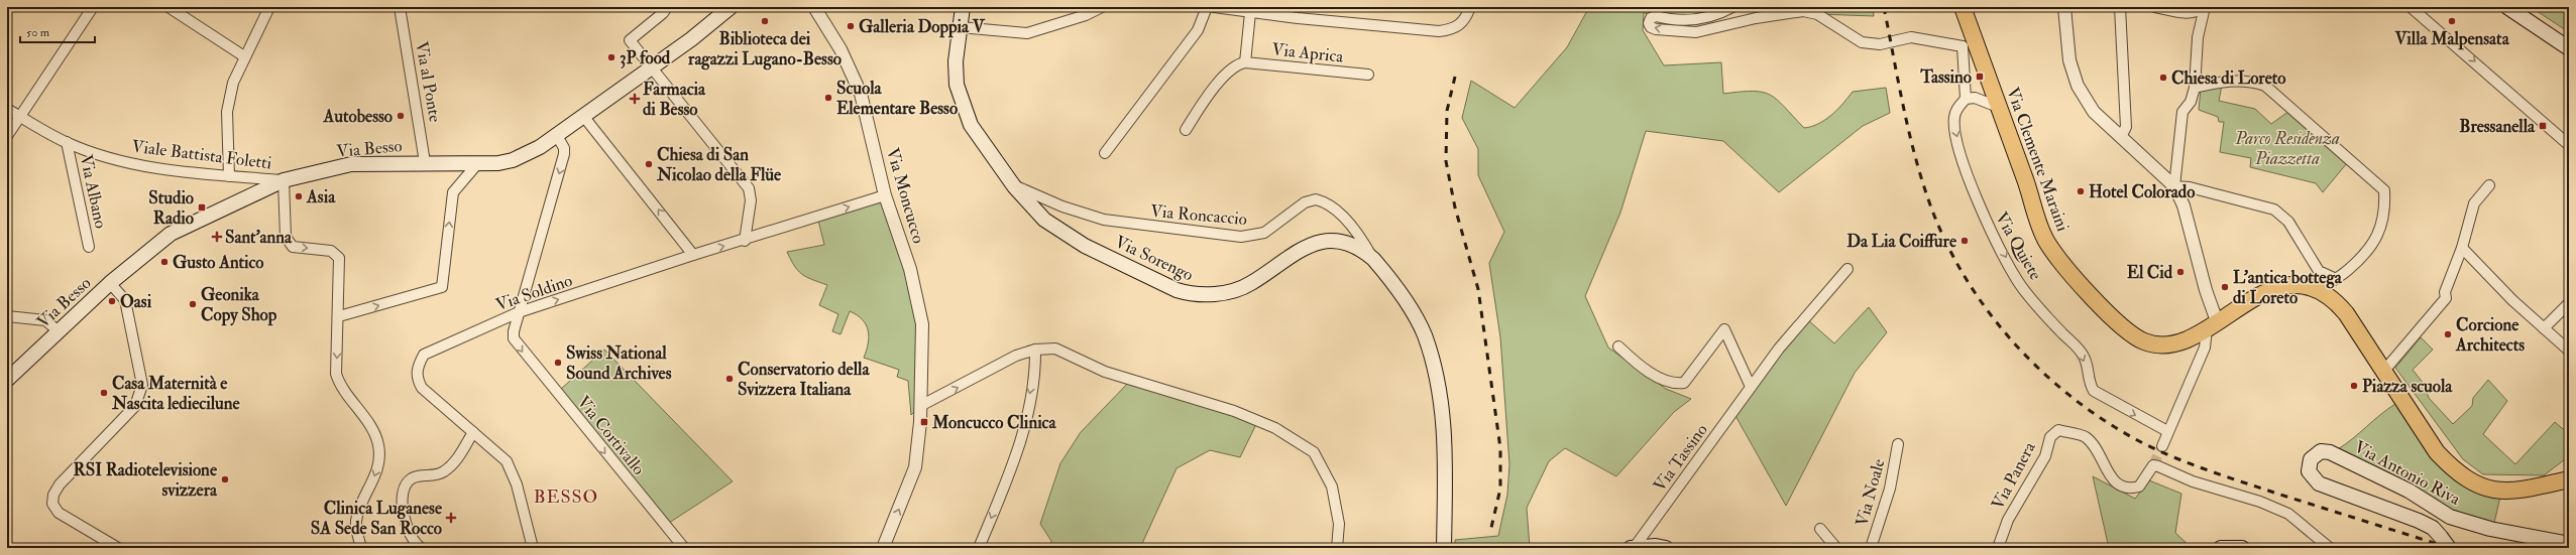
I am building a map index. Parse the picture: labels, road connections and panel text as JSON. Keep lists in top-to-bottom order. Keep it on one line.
{"streets":{"main road":["Via Besso","Via Clemente Maraini","Via Sorengo","Via Antonio Riva"],"street":["Via Aprica","Via al Ponte","Viale Battista Foletti","Via Albano","Via Moncucco","Via Roncaccio","Via Quiete","Via Soldino","Via Cortivallo","Via Tassino","Via Panera","Via Noale"]},"crossings":[["Via al Ponte","Via Besso"],["Via Besso","Viale Battista Foletti"],["Via Besso","Via Cortivallo"],["Viale Battista Foletti","Via Albano"],["Via Clemente Maraini","Via Quiete"],["Via Moncucco","Via Soldino"],["Via Roncaccio","Via Sorengo"],["Via Soldino","Via Cortivallo"]],"one_way":["Via Quiete","Via Soldino","Via Cortivallo"],"districts":["BESSO"],"parks":["Parco Residenza Piazzetta"],"places":{"other":["Biblioteca dei ragazzi Lugano-Besso","Villa Malpensata","Galleria Doppia V","3P food","Chiesa di Loreto","Scuola Elementare Besso","Autobesso","Chiesa di San Nicolao della Flüe","Hotel Colorado","Asia","Da Lia Coiffure","Gusto Antico","El Cid","L'antica bottega di Loreto","Oasi","Geonika Copy Shop","Corcione Architects","Swiss National Sound Archives","Conservatorio della Svizzera Italiana","Piazza scuola","Casa Maternità e Nascita lediecilune","RSI Radiotelevisione svizzera"],"transit":["Tassino","Bressanella","Studio Radio","Moncucco Clinica"],"health":["Farmacia di Besso","Sant'anna","Clinica Luganese SA Sede San Rocco"]},"scale_bar":"50 m"}
